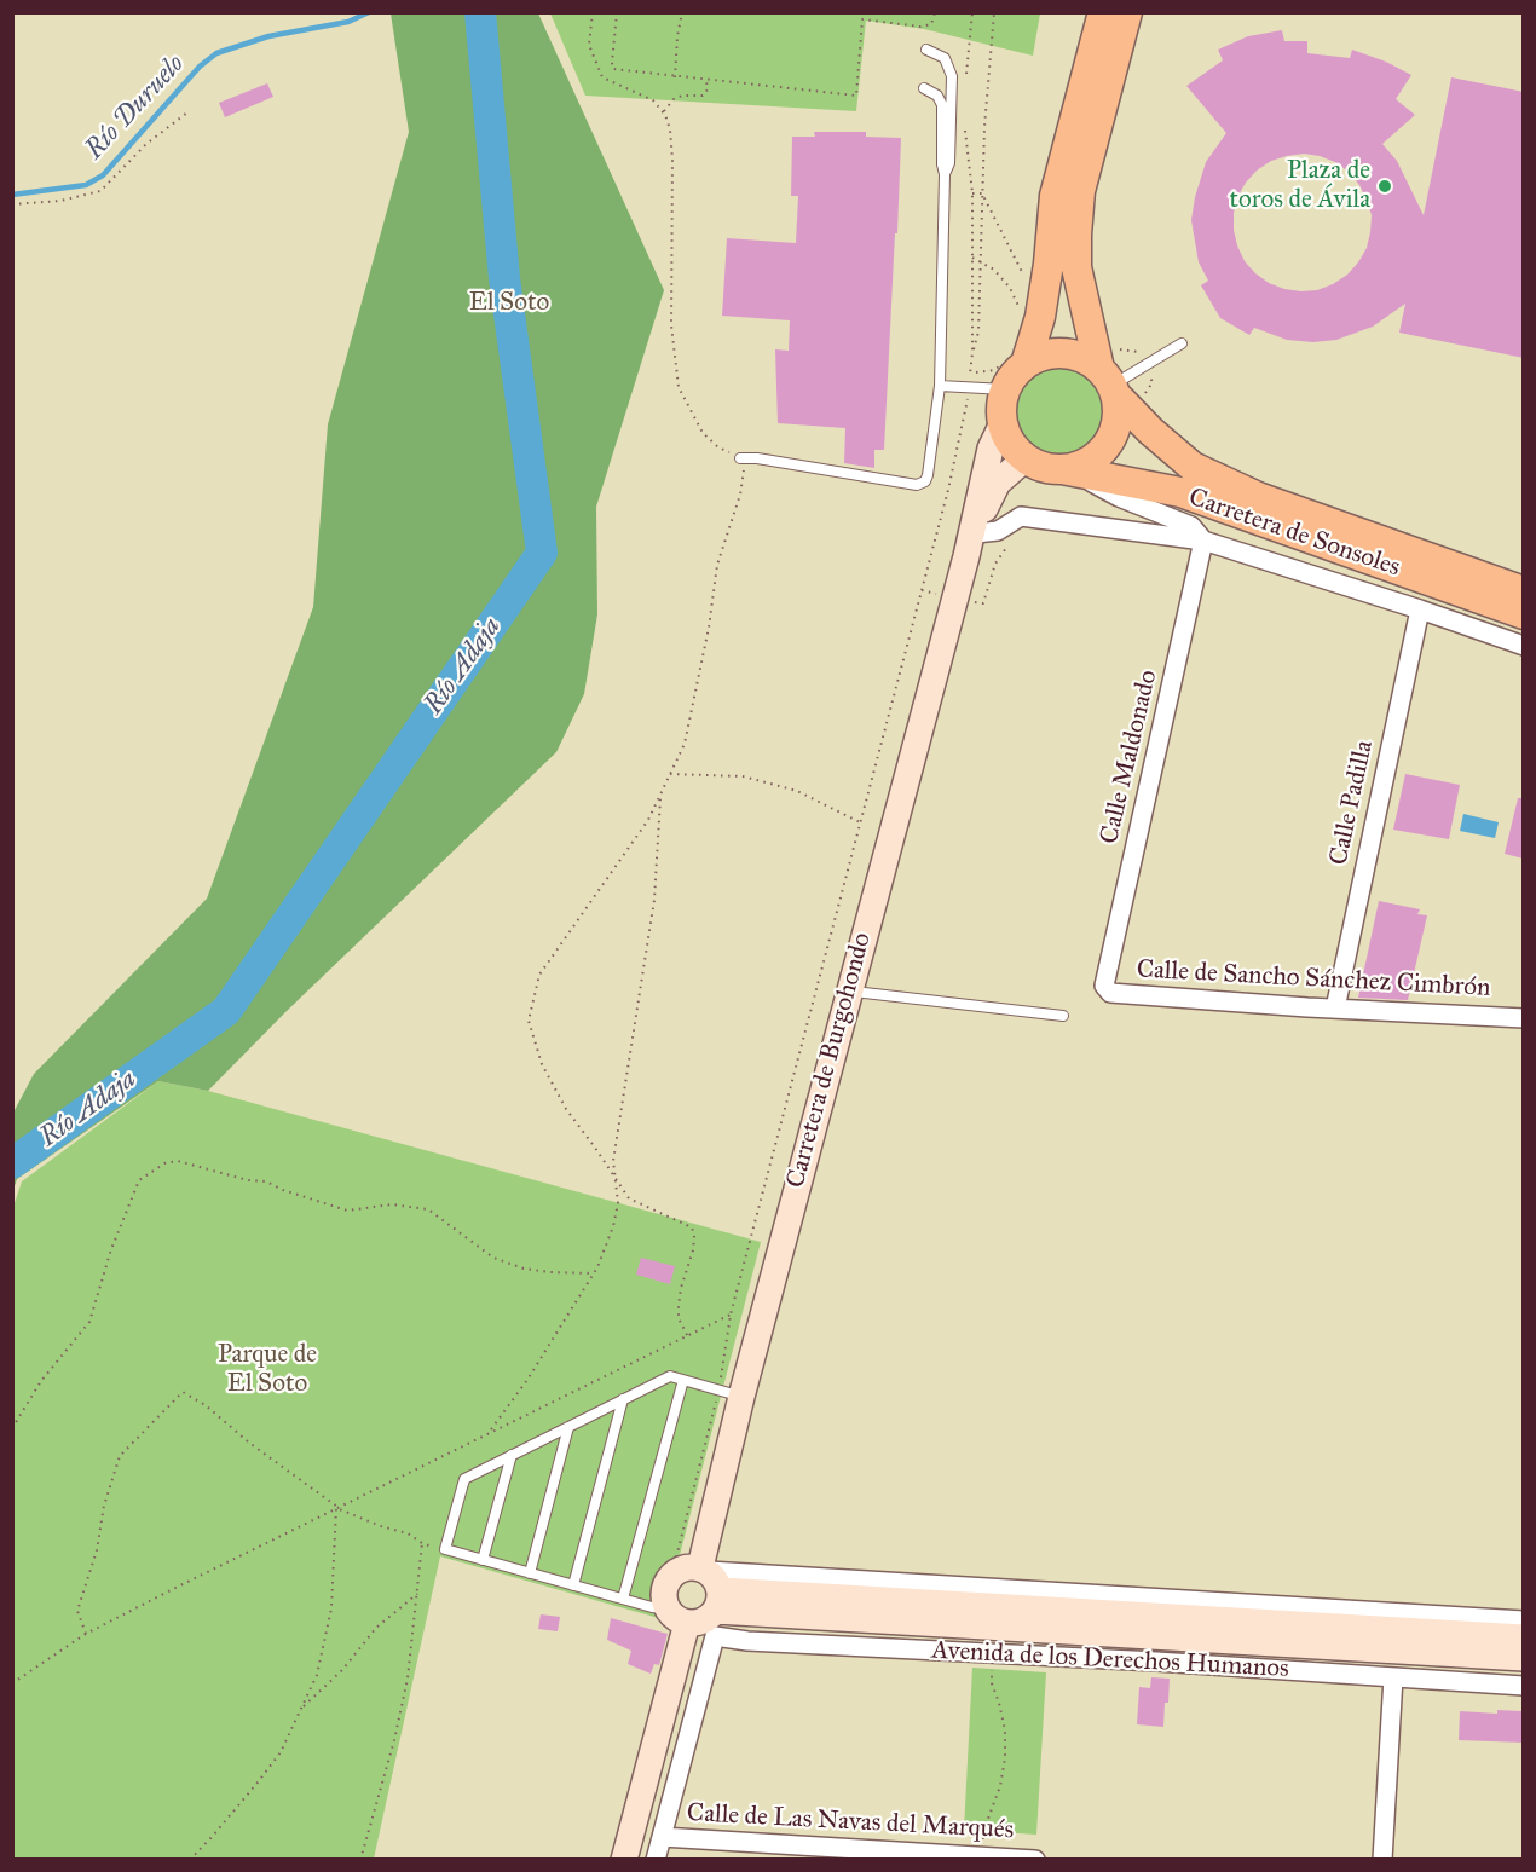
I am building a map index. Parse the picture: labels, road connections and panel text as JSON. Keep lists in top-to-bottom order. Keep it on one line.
{"streets":{"highway":["Carretera de Sonsoles"],"main road":["Carretera de Burgohondo","Avenida de los Derechos Humanos"],"street":["Calle Maldonado","Calle Padilla","Calle de Sancho Sánchez Cimbrón","Calle de Las Navas del Marqués"]},"crossings":[["Carretera de Sonsoles","Carretera de Burgohondo"],["Calle Maldonado","Calle de Sancho Sánchez Cimbrón"],["Calle Padilla","Calle de Sancho Sánchez Cimbrón"],["Carretera de Burgohondo","Avenida de los Derechos Humanos"],["Carretera de Burgohondo","Calle de Las Navas del Marqués"]],"water":["Río Duruelo","Río Adaja"],"parks":["El Soto","Parque de El Soto"],"places":["Plaza de toros de Ávila"]}
